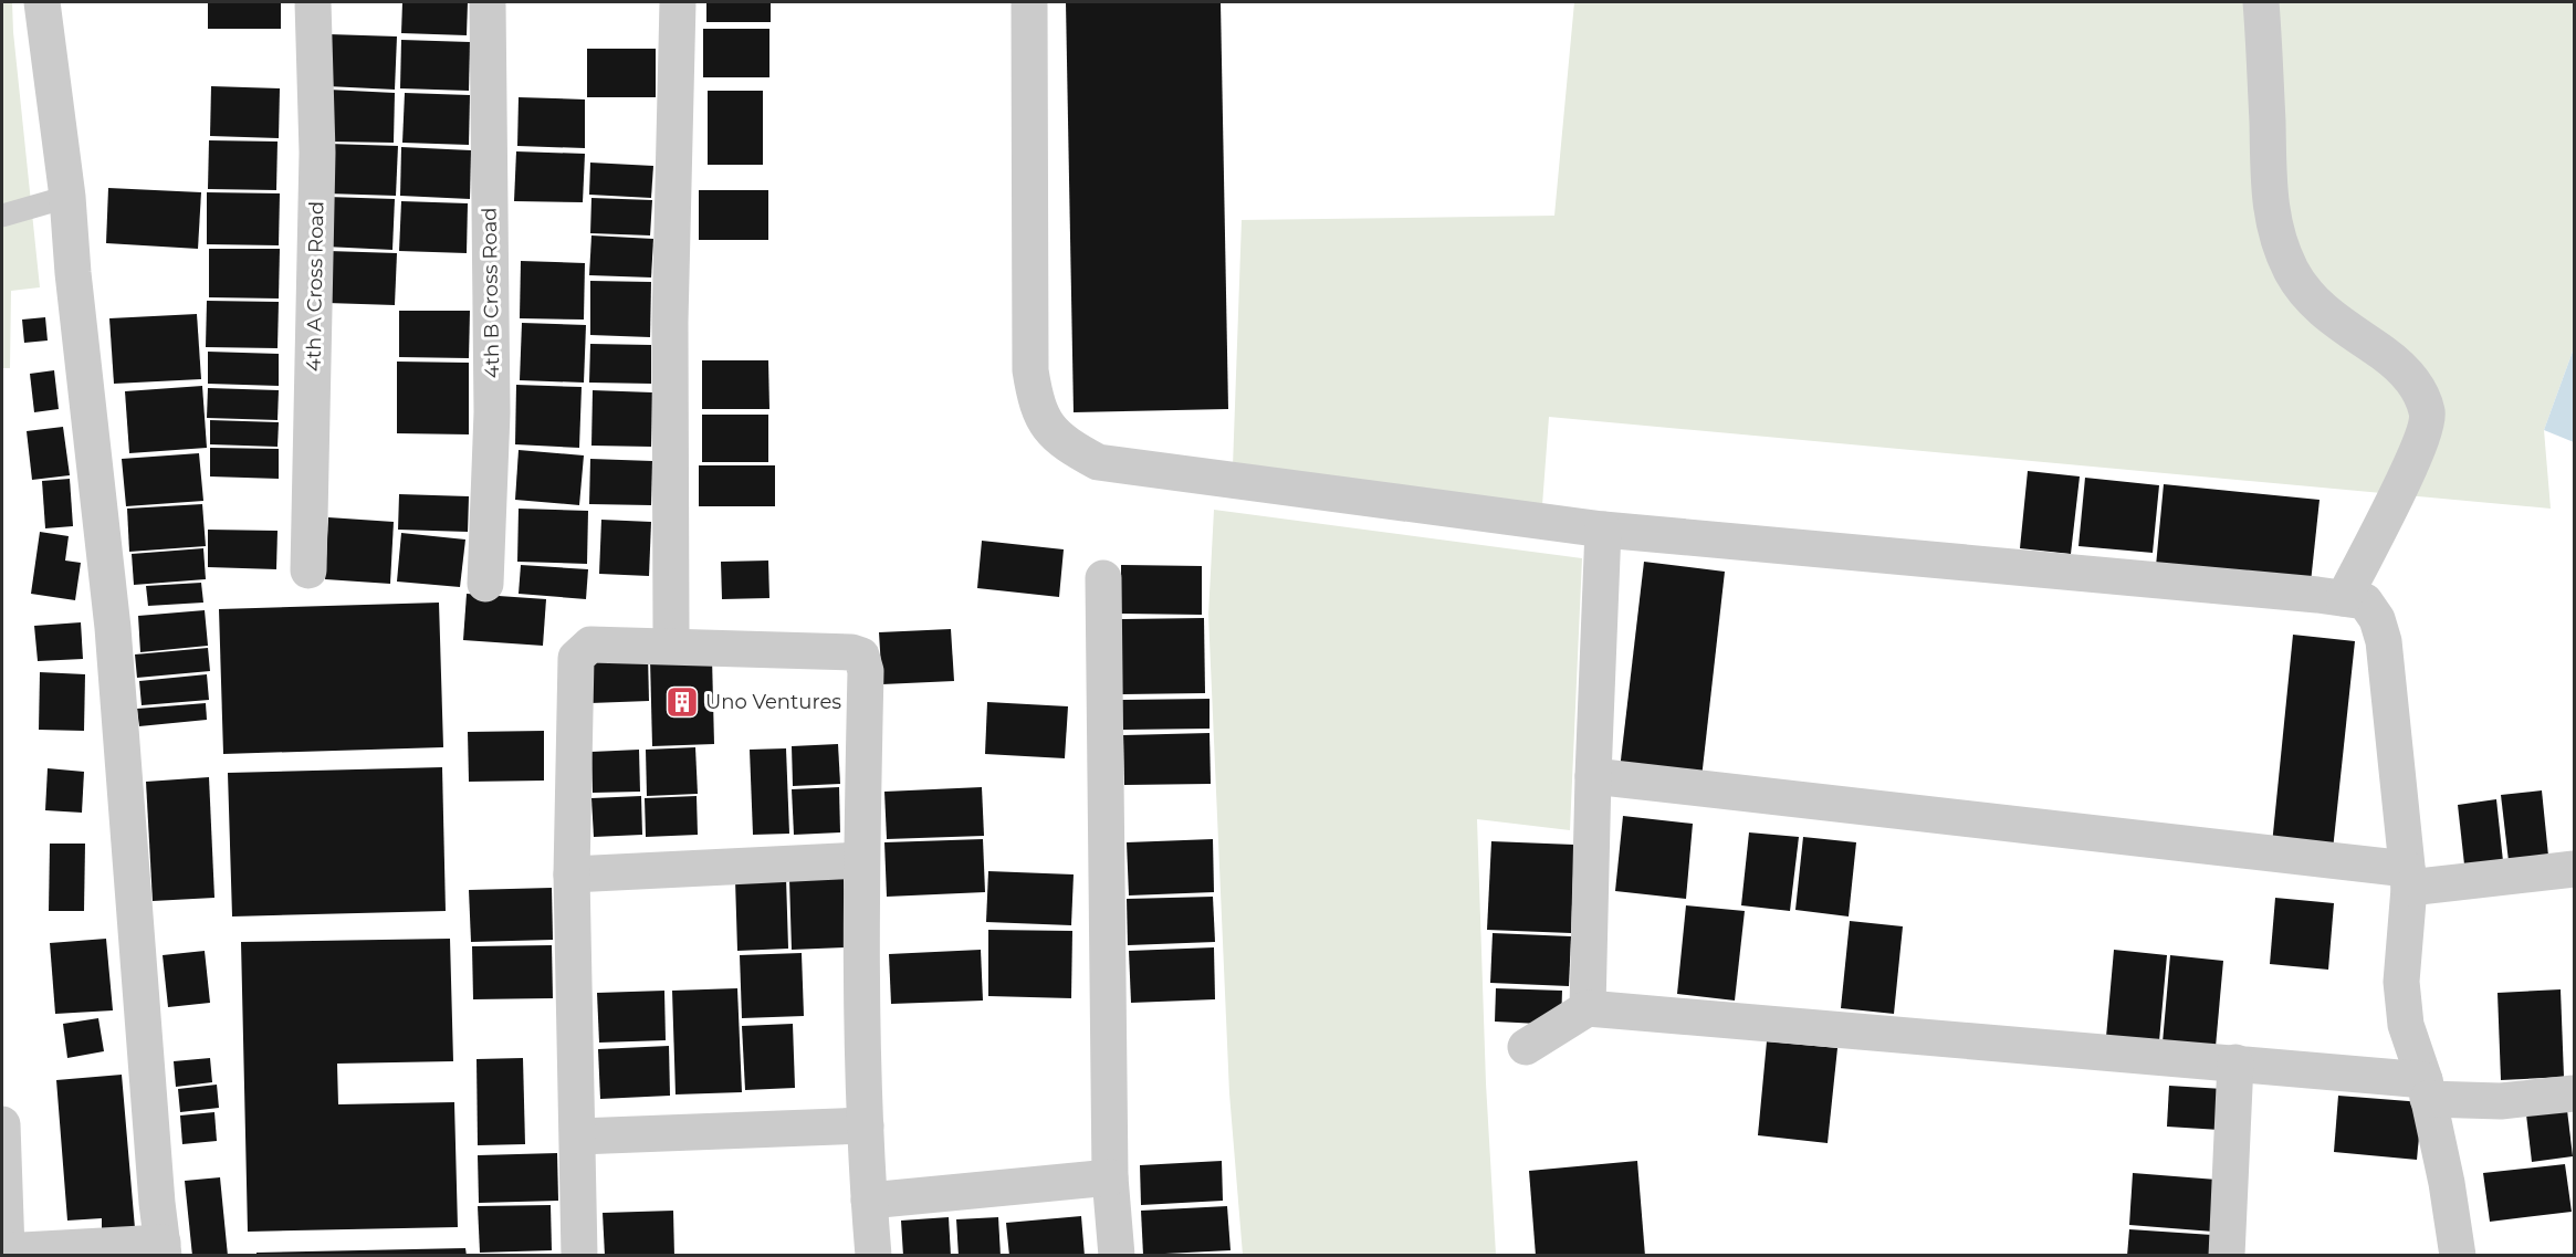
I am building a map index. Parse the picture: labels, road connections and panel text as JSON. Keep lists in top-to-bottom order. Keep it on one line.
{"streets":{"street":["4th A Cross Road","4th B Cross Road"]},"places":{"building":["Uno Ventures"]}}
